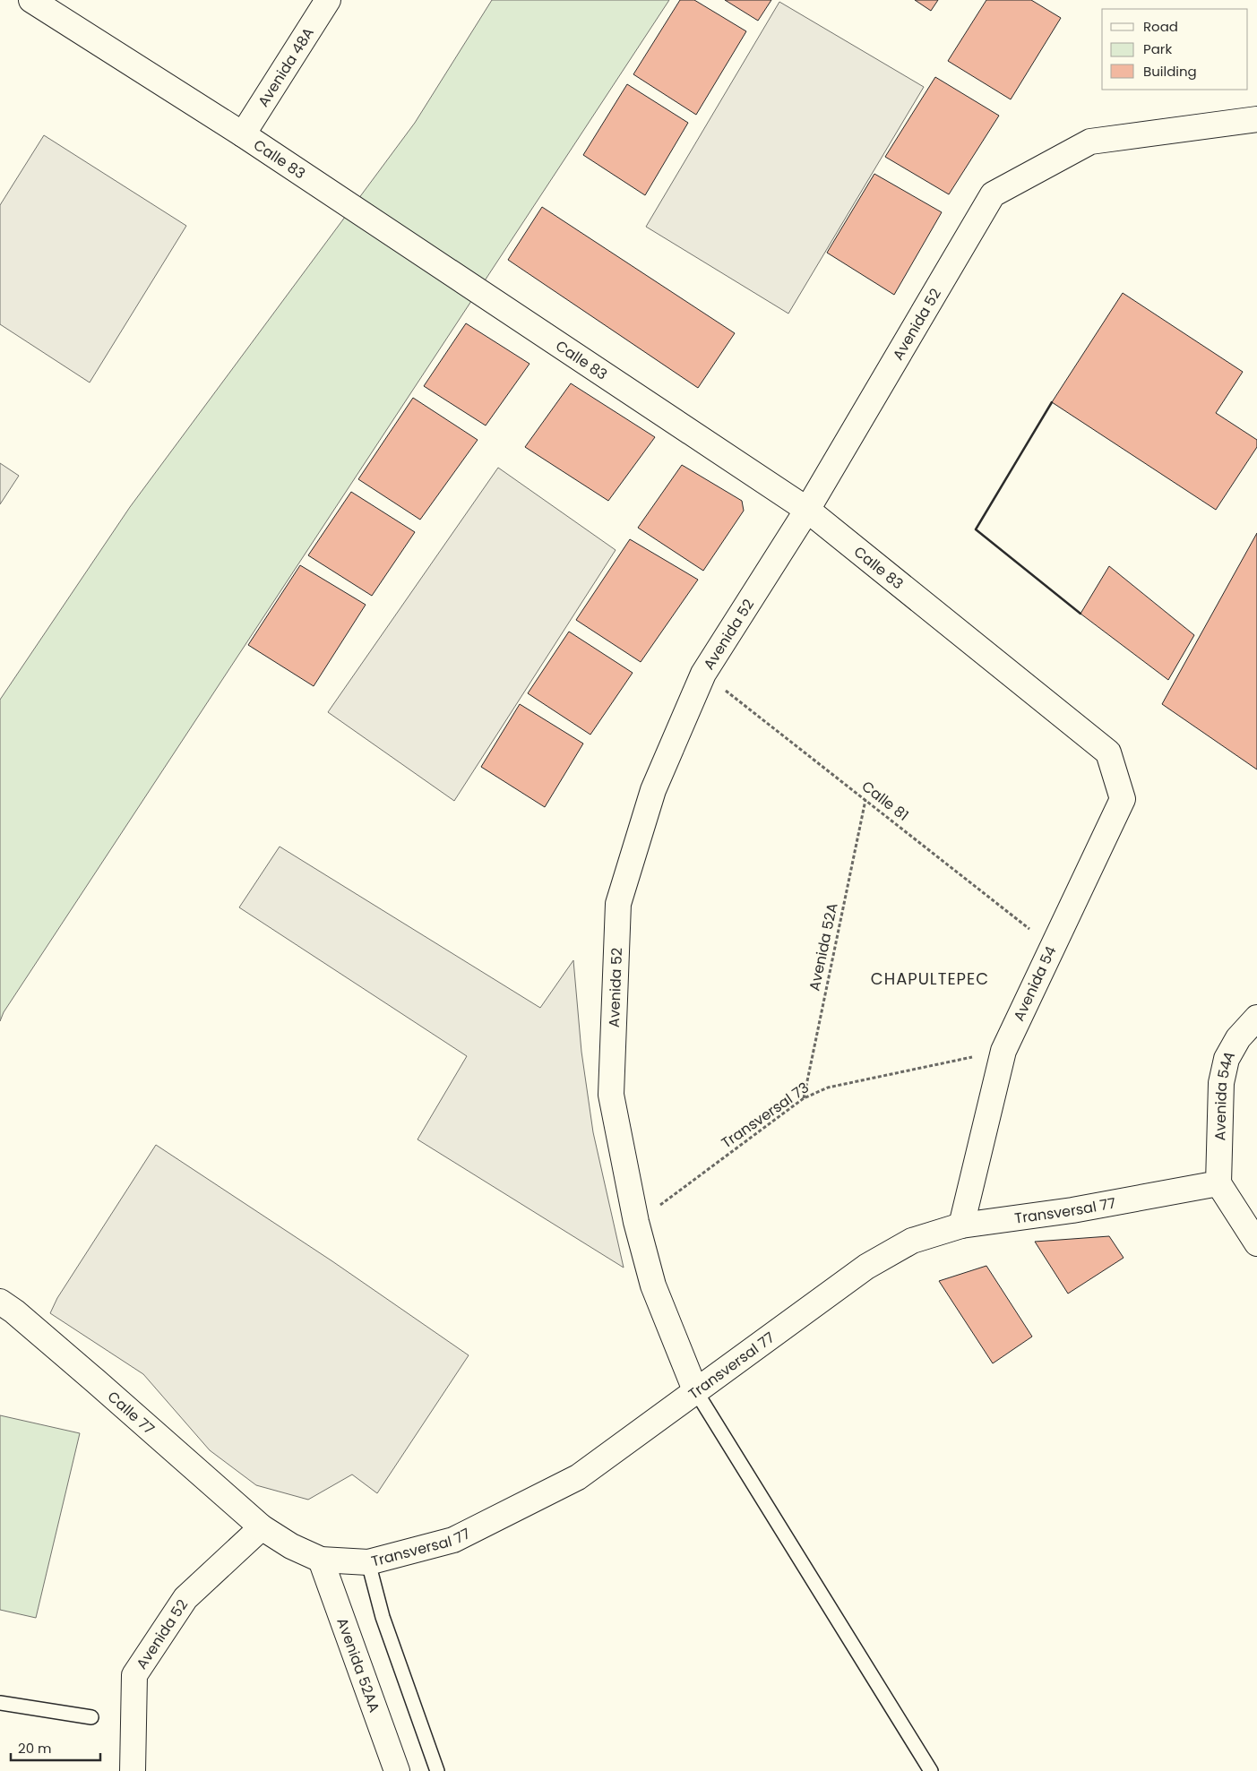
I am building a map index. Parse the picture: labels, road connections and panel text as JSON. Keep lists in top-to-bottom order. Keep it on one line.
{"streets":{"street":["Avenida 48A","Calle 83","Avenida 52","Avenida 54","Avenida 54A","Transversal 77","Calle 77","Avenida 52AA"],"path":["Calle 81","Avenida 52A","Transversal 73"]},"crossings":[["Avenida 48A","Calle 83"],["Calle 83","Avenida 52"],["Calle 83","Avenida 54"],["Avenida 52","Calle 81"],["Avenida 52","Transversal 73"],["Avenida 52","Transversal 77"],["Avenida 52","Calle 77"],["Calle 81","Avenida 52A"],["Calle 81","Avenida 54"],["Avenida 52A","Transversal 73"],["Avenida 54","Transversal 73"],["Avenida 54","Transversal 77"],["Avenida 54A","Transversal 77"],["Transversal 77","Calle 77"],["Transversal 77","Avenida 52AA"]],"districts":["CHAPULTEPEC"],"legend":["Road","Park","Building"],"scale_bar":"20 m"}
